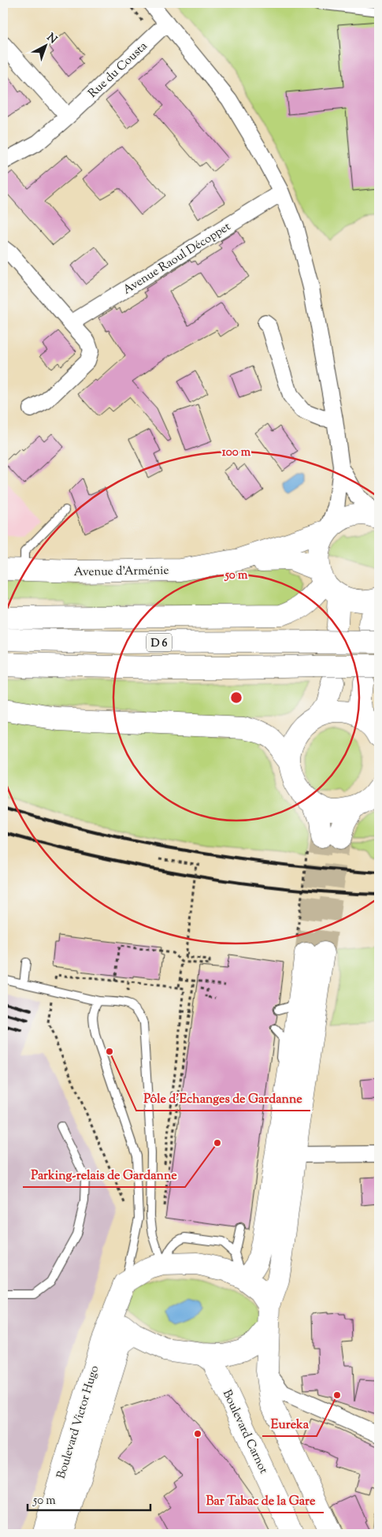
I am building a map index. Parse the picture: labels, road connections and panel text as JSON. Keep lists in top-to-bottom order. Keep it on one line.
{"streets":{"main road":["Avenue d'Arménie","D 6","Boulevard Victor Hugo","Boulevard Carnot"],"street":["Rue du Cousta","Avenue Raoul Décoppet"]},"crossings":[["Boulevard Victor Hugo","Boulevard Carnot"]],"places":["Pôle d'Echanges de Gardanne","Parking-relais de Gardanne","Eureka","Bar Tabac de la Gare"],"scale_bar":"50 m","north":"top right","rings":["100 m","50 m"]}
